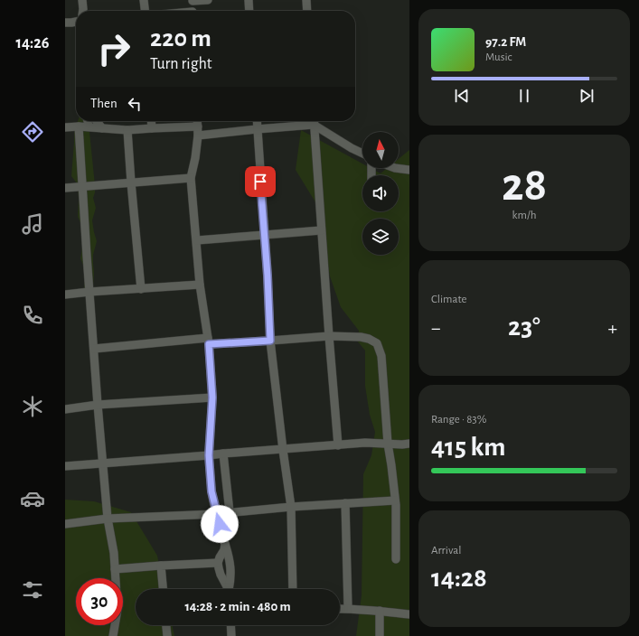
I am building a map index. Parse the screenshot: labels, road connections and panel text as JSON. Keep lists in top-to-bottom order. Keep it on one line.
{"north":"top","page":{"tabs":"14:26","turn":["220 m","Turn right"],"song":["97.2 FM","Music"],"then":"Then","tile":[["28","km/h"],"Climate",["Range · 83%","415 km"],["Arrival","14:28"]],"heat":["−","23°","+"],"limit":"30","trip":"14:28 · 2 min · 480 m"}}
